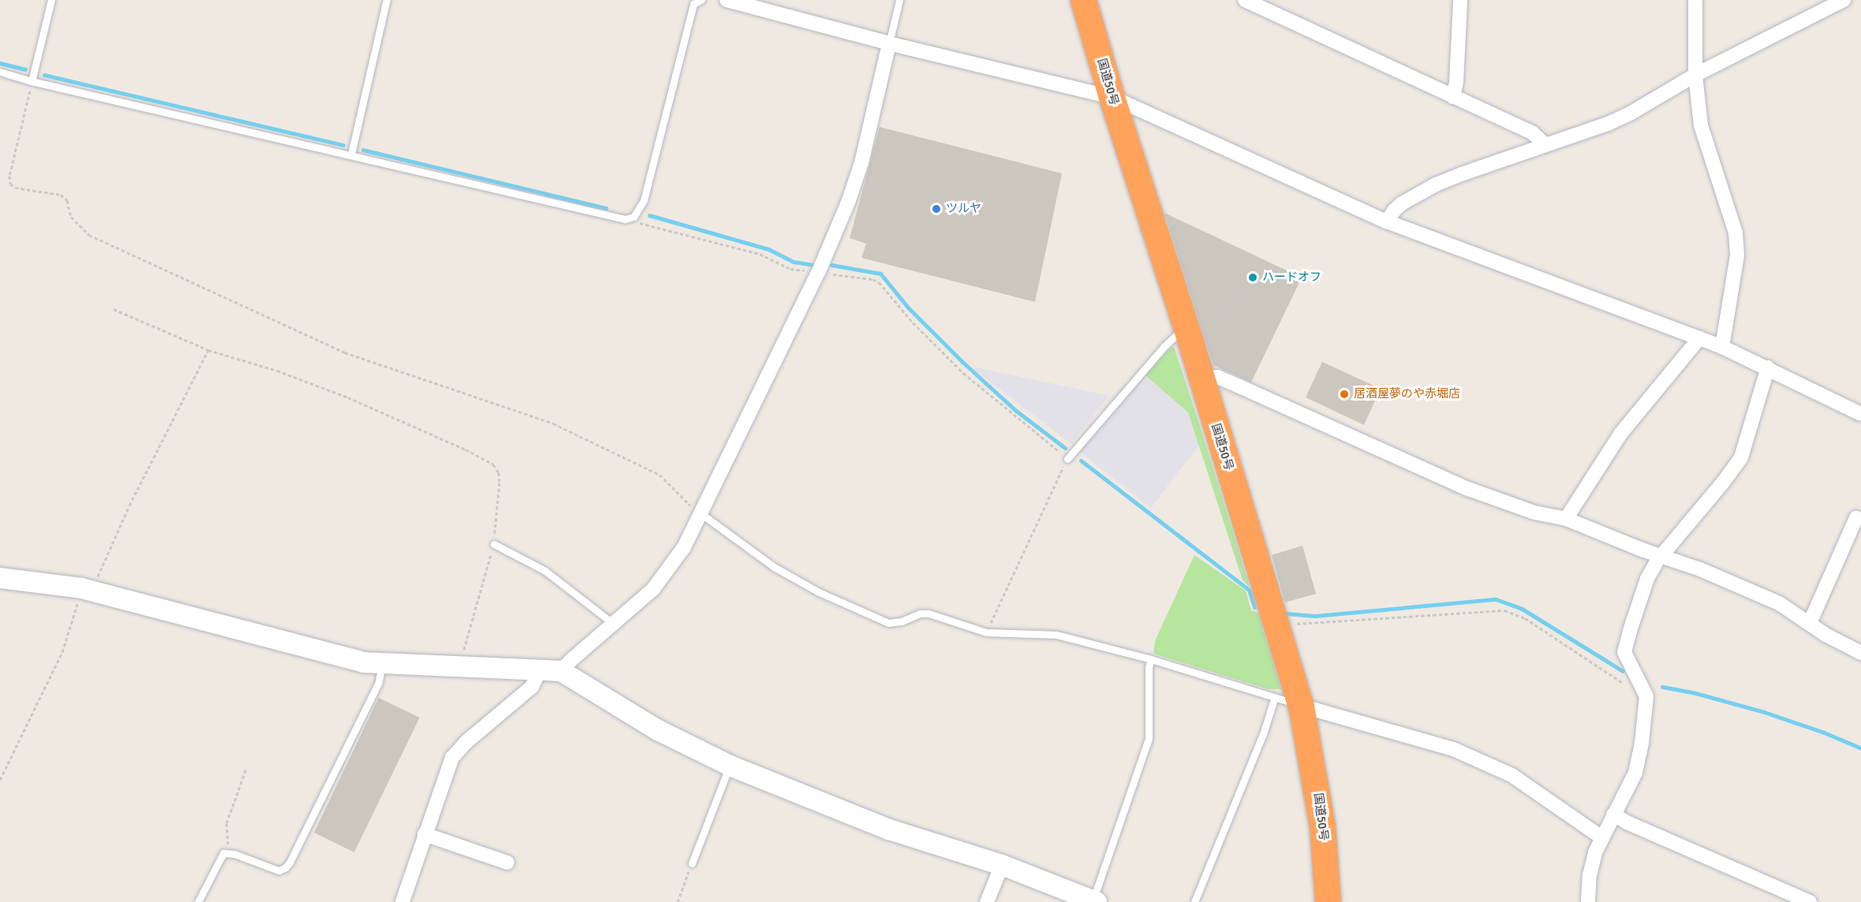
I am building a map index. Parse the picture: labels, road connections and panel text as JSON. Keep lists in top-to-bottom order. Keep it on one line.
{"streets":{"highway":["国道50号"]},"places":["ツルヤ","ハードオフ","居酒屋夢のや赤堀店"]}
